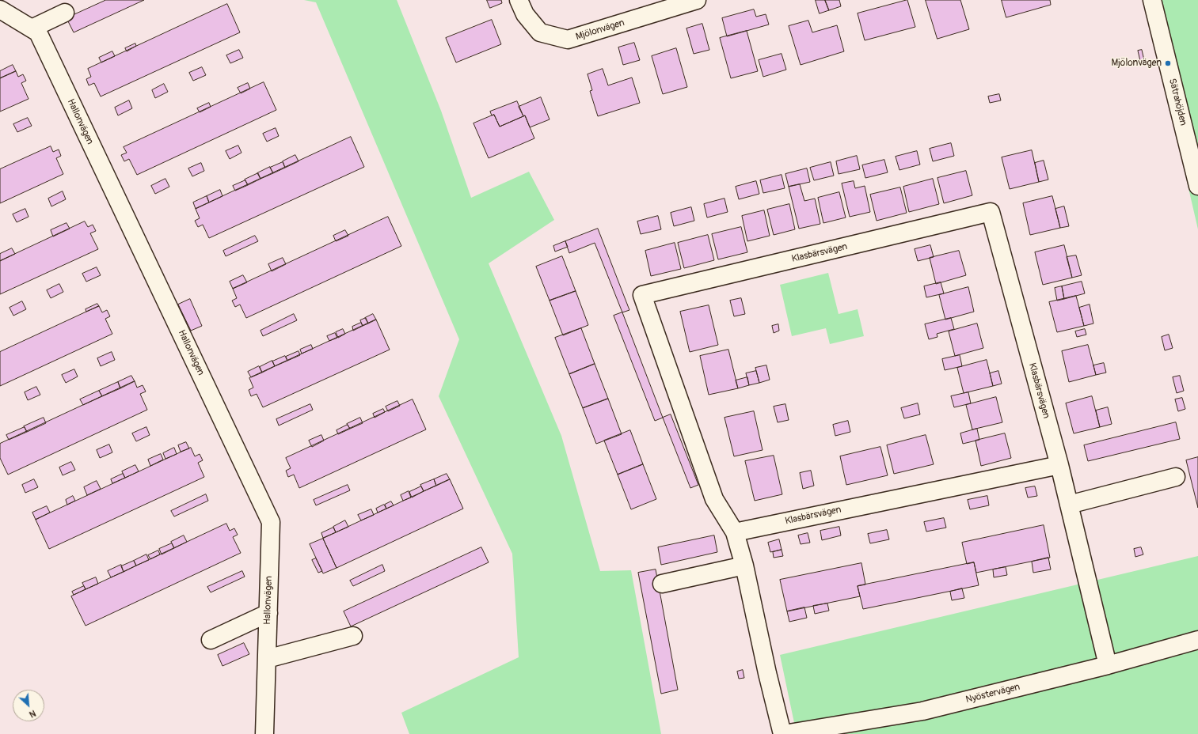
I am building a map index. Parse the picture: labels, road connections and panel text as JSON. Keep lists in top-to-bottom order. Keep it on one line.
{"streets":{"street":["Mjölonvägen","Sätrahöjden","Hallonvägen","Klasbärsvägen","Nyöstervägen"]},"crossings":[["Klasbärsvägen","Nyöstervägen"]],"places":["Mjölonvägen"],"north":"bottom right"}
